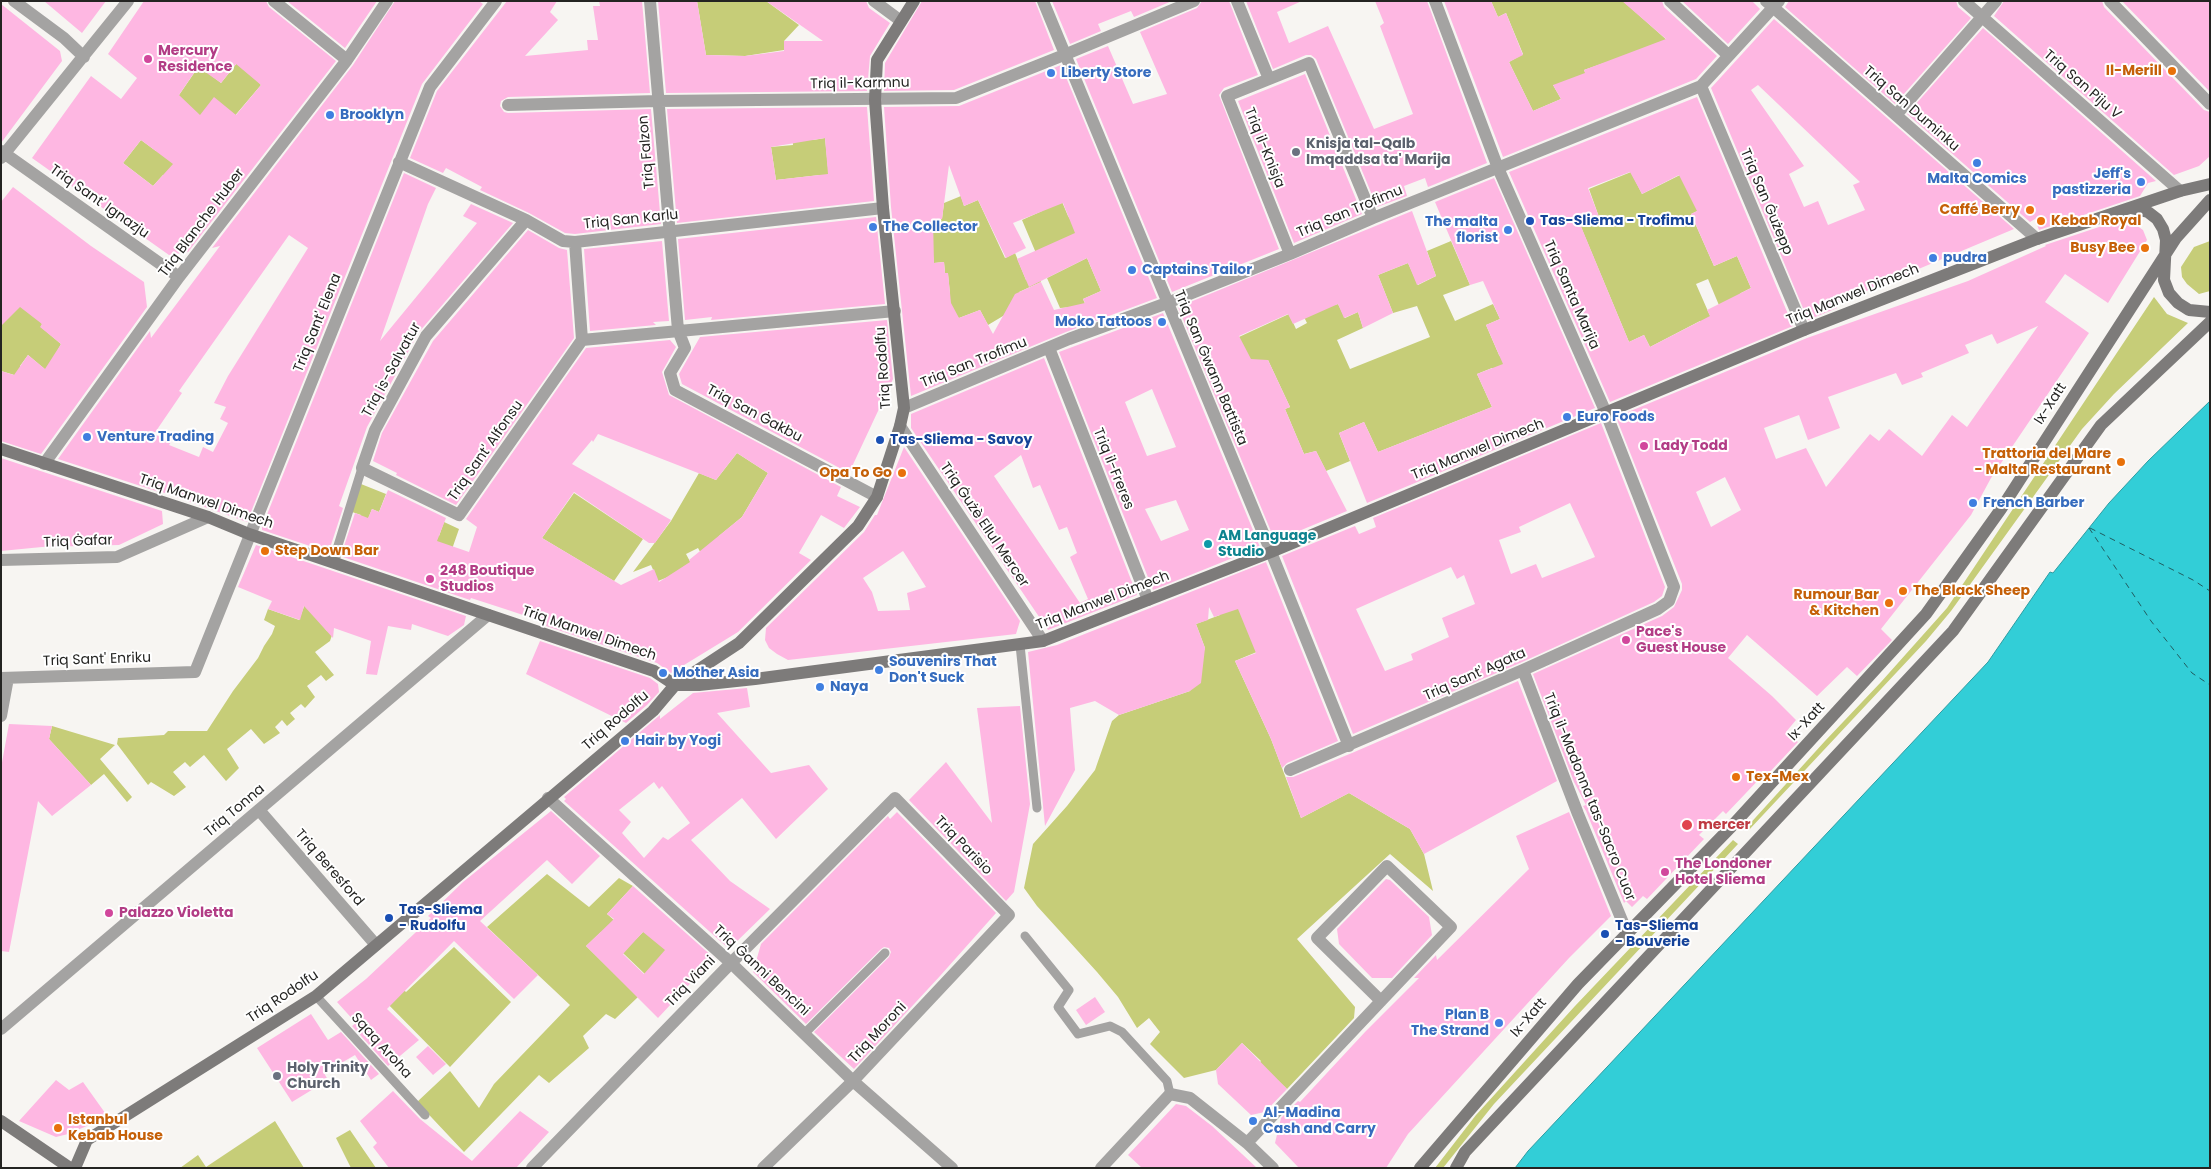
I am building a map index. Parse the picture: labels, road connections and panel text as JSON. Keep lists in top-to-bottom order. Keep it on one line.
{"streets":{"street":["Triq il-Karmnu","Triq San Piju V","Triq San Duminku","Triq il-Knisja","Triq Falzon","Triq Sant' Ignazju","Triq San Ġużepp","Triq San Trofimu","Triq San Karlu","Triq Blanche Huber","Triq Santa Marija","Triq Manwel Dimech","Triq Sant' Elena","Triq Rodolfu","Triq San Ġwann Battista","Triq is-Salvatur","Ix-Xatt","Triq San Ġakbu","Triq Sant' Alfonsu","Triq il-Freres","Triq Ġużè Ellul Mercer","Triq Ġafar","Triq Sant' Enriku","Triq Sant' Agata","Triq il-Madonna tas-Sacro Cuor","Triq Tonna","Triq Parisio","Triq Beresford","Triq Ġanni Bencini","Triq Viani","Triq Moroni"],"lane":["Sqaq Aroha"]},"crossings":[["Triq il-Karmnu","Triq Falzon"],["Triq il-Karmnu","Triq Rodolfu"],["Triq il-Karmnu","Triq San Ġwann Battista"],["Triq San Duminku","Triq San Trofimu"],["Triq San Duminku","Triq Manwel Dimech"],["Triq il-Knisja","Triq San Trofimu"],["Triq Falzon","Triq San Karlu"],["Triq Falzon","Triq San Ġakbu"],["Triq Sant' Ignazju","Triq Blanche Huber"],["Triq San Ġużepp","Triq San Trofimu"],["Triq San Ġużepp","Triq Manwel Dimech"],["Triq San Trofimu","Triq Santa Marija"],["Triq San Trofimu","Triq Rodolfu"],["Triq San Trofimu","Triq San Ġwann Battista"],["Triq San Trofimu","Triq il-Freres"],["Triq San Karlu","Triq Sant' Elena"],["Triq San Karlu","Triq Rodolfu"],["Triq San Karlu","Triq is-Salvatur"],["Triq Blanche Huber","Triq Manwel Dimech"],["Triq Santa Marija","Triq Manwel Dimech"],["Triq Santa Marija","Triq Sant' Agata"],["Triq Manwel Dimech","Triq Sant' Elena"],["Triq Manwel Dimech","Triq Rodolfu"],["Triq Manwel Dimech","Triq San Ġwann Battista"],["Triq Manwel Dimech","Triq is-Salvatur"],["Triq Manwel Dimech","Triq il-Freres"],["Triq Manwel Dimech","Triq Ġużè Ellul Mercer"],["Triq Manwel Dimech","Triq Ġafar"],["Triq Manwel Dimech","Triq Tonna"],["Triq Sant' Elena","Triq Sant' Enriku"],["Triq Rodolfu","Triq San Ġakbu"],["Triq Rodolfu","Triq Ġużè Ellul Mercer"],["Triq Rodolfu","Triq Beresford"],["Triq Rodolfu","Triq Ġanni Bencini"],["Triq Rodolfu","Sqaq Aroha"],["Triq San Ġwann Battista","Triq Sant' Agata"],["Triq is-Salvatur","Triq Sant' Alfonsu"],["Ix-Xatt","Triq il-Madonna tas-Sacro Cuor"],["Triq Sant' Agata","Triq il-Madonna tas-Sacro Cuor"],["Triq Tonna","Triq Beresford"],["Triq Parisio","Triq Viani"],["Triq Parisio","Triq Moroni"],["Triq Ġanni Bencini","Triq Viani"],["Triq Ġanni Bencini","Triq Moroni"]],"places":["Mercury Residence","Il-Merill","Liberty Store","Brooklyn","Knisja tal-Qalb Imqaddsa ta' Marija","Malta Comics","Jeff's pastizzeria","Caffé Berry","Tas-Sliema - Trofimu","Kebab Royal","The Collector","The malta florist","Busy Bee","pudra","Captains Tailor","Moko Tattoos","Euro Foods","Venture Trading","Tas-Sliema - Savoy","Lady Todd","Trattoria del Mare - Malta Restaurant","Opa To Go","French Barber","AM Language Studio","Step Down Bar","248 Boutique Studios","The Black Sheep","Rumour Bar & Kitchen","Pace's Guest House","Souvenirs That Don't Suck","Mother Asia","Naya","Hair by Yogi","Tex-Mex","mercer","The Londoner Hotel Sliema","Palazzo Violetta","Tas-Sliema - Rudolfu","Tas-Sliema - Bouverie","Plan B The Strand","Holy Trinity Church","Al-Madina Cash and Carry","Istanbul Kebab House"]}
